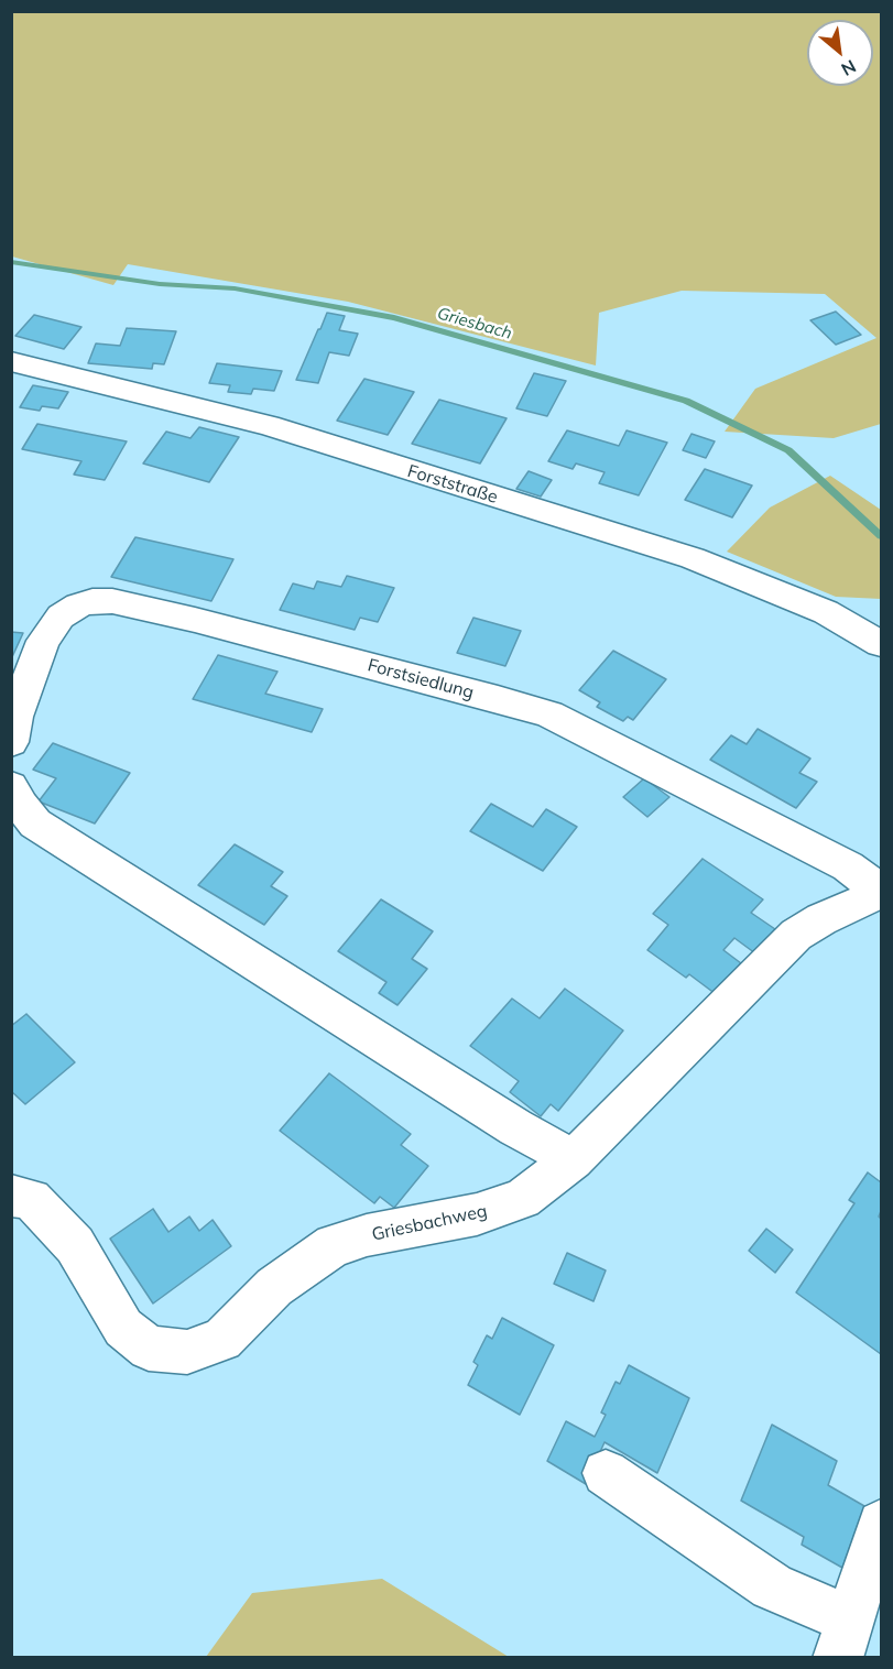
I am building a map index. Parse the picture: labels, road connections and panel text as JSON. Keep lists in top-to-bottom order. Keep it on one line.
{"streets":{"street":["Forststraße","Forstsiedlung","Griesbachweg"]},"crossings":[["Forstsiedlung","Griesbachweg"]],"water":["Griesbach"],"north":"bottom right"}
